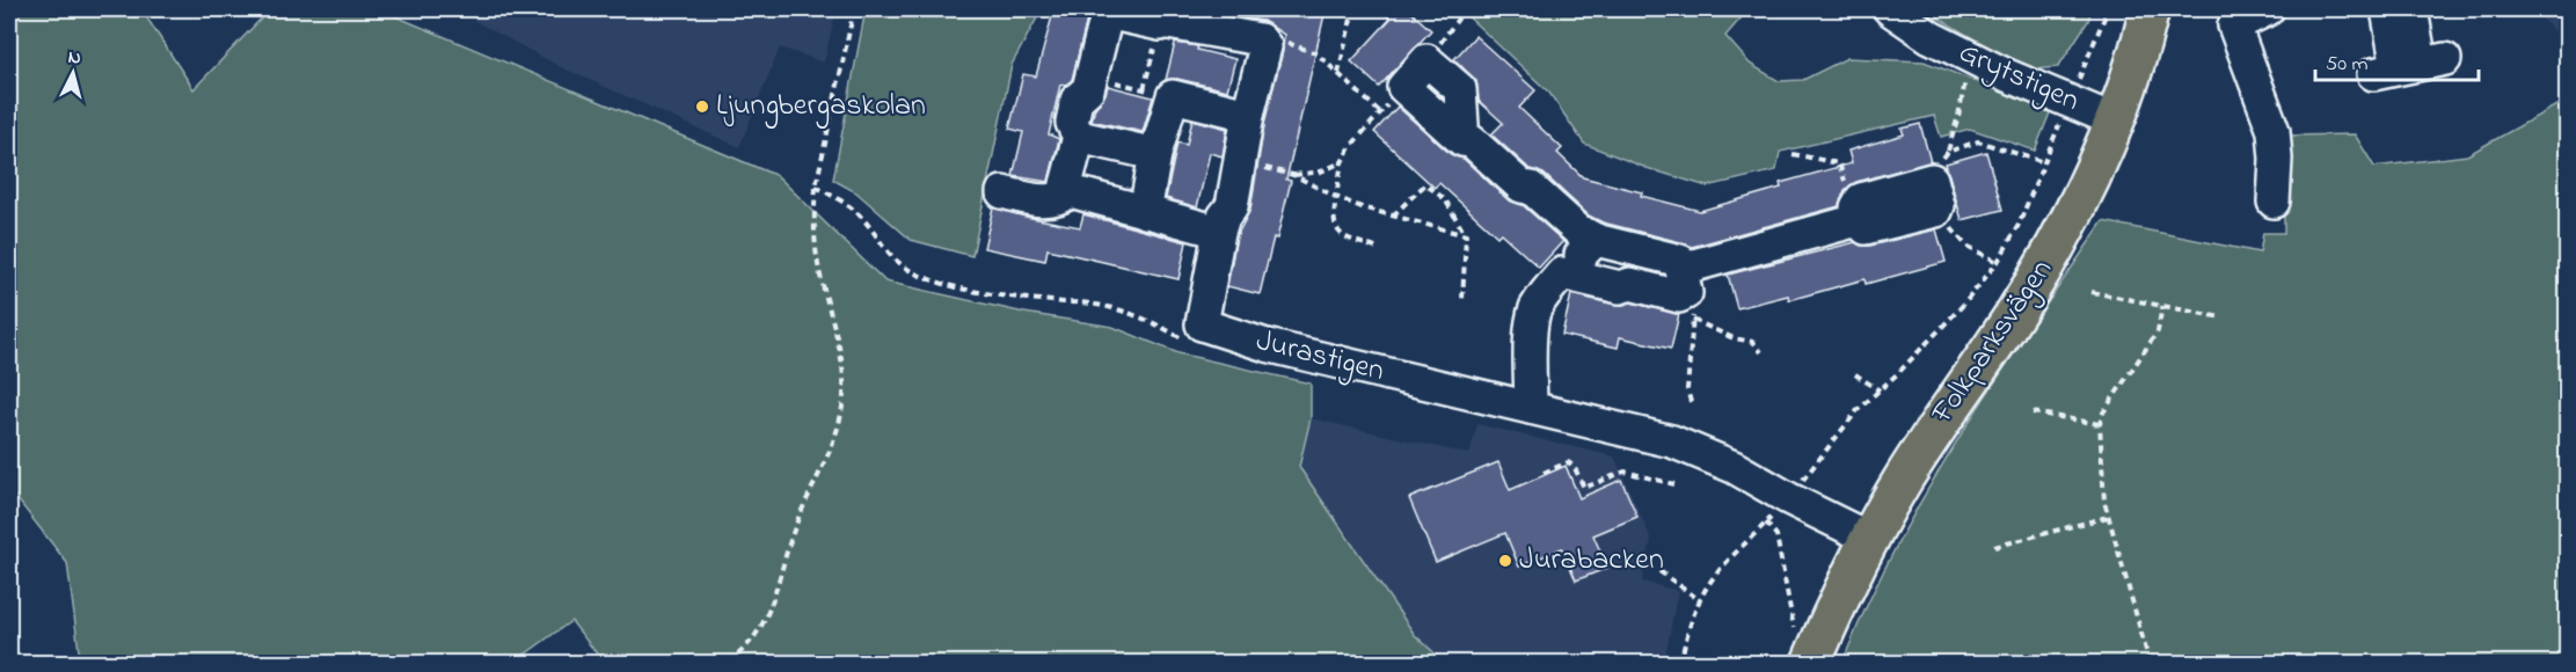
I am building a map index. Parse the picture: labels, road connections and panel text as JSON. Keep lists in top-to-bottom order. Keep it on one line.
{"streets":{"main road":["Folkparksvägen"],"street":["Grytstigen","Jurastigen"]},"crossings":[["Grytstigen","Folkparksvägen"],["Folkparksvägen","Jurastigen"]],"places":["Ljungbergaskolan","Jurabacken"],"scale_bar":"50 m","north":"top"}
